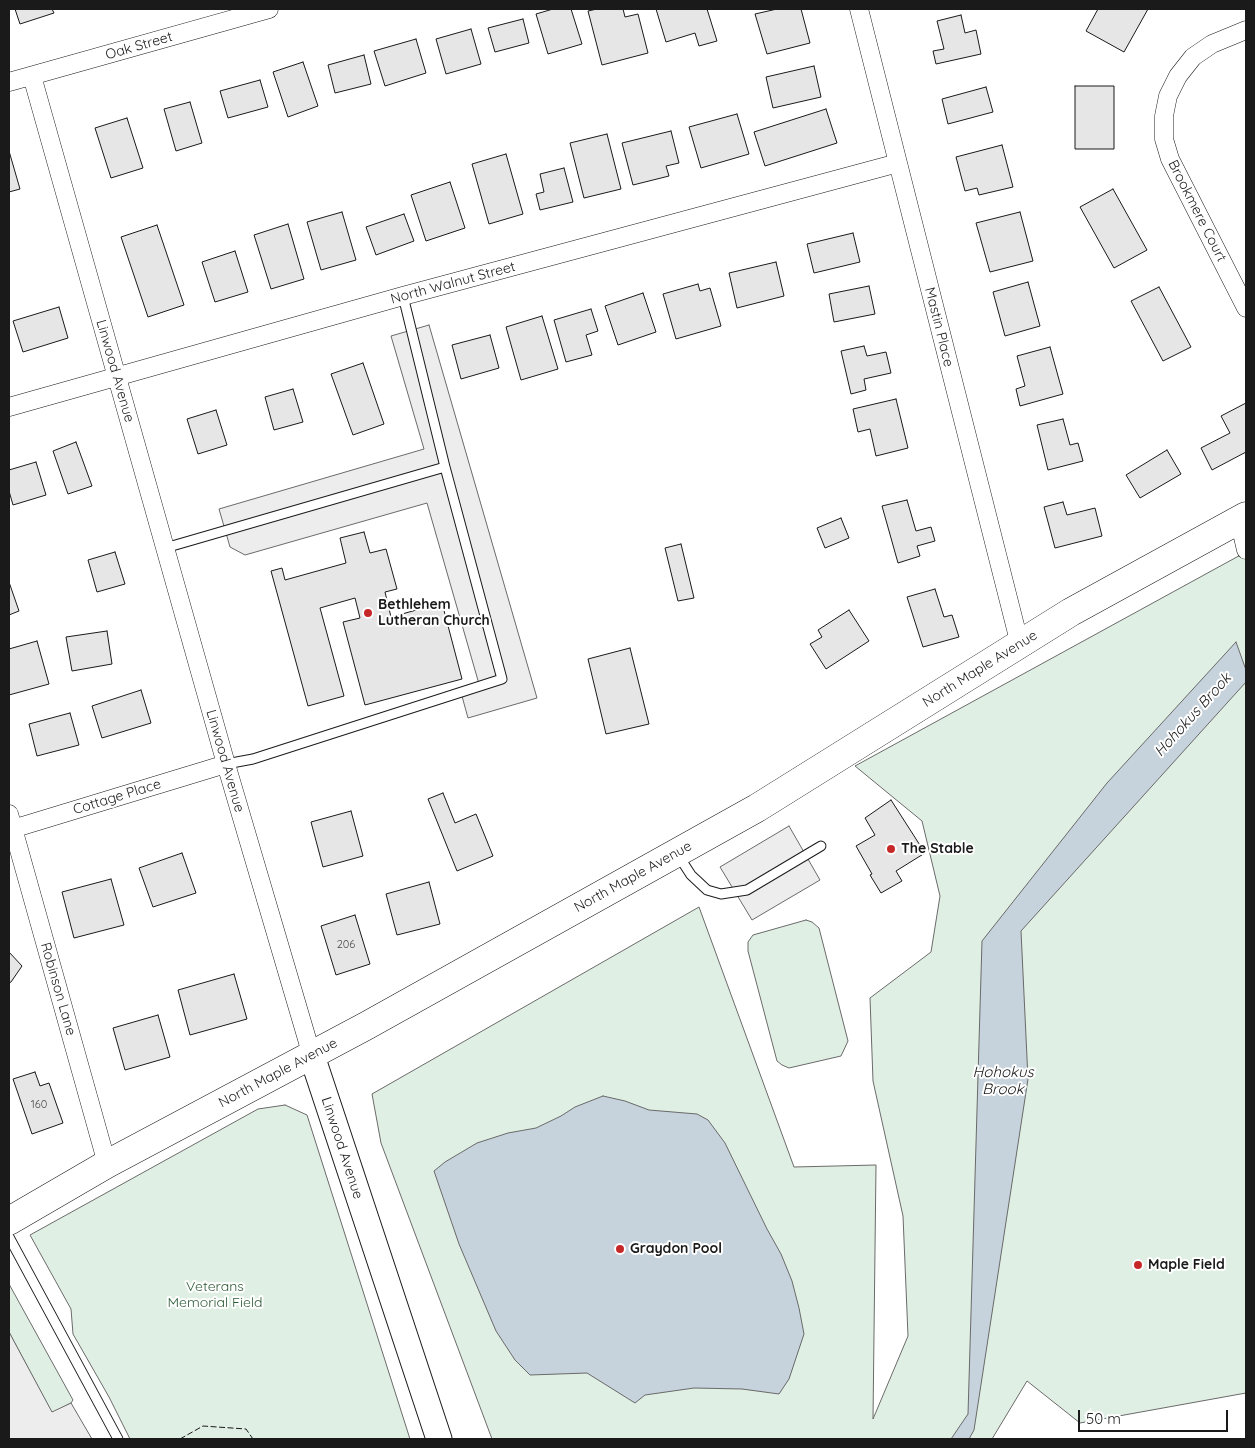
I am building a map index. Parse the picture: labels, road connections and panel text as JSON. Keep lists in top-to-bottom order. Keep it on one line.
{"streets":{"main road":["Linwood Avenue","North Maple Avenue"],"street":["Oak Street","Brookmere Court","North Walnut Street","Mastin Place","Cottage Place","Robinson Lane"]},"crossings":[["Oak Street","Linwood Avenue"],["North Walnut Street","Mastin Place"],["North Walnut Street","Linwood Avenue"],["Mastin Place","North Maple Avenue"],["Linwood Avenue","North Maple Avenue"],["Linwood Avenue","Cottage Place"],["North Maple Avenue","Robinson Lane"],["Cottage Place","Robinson Lane"]],"water":["Hohokus Brook"],"parks":["Veterans Memorial Field"],"places":["Bethlehem Lutheran Church","The Stable","Graydon Pool","Maple Field"],"house_numbers":["206","160"],"scale_bar":"50 m"}
